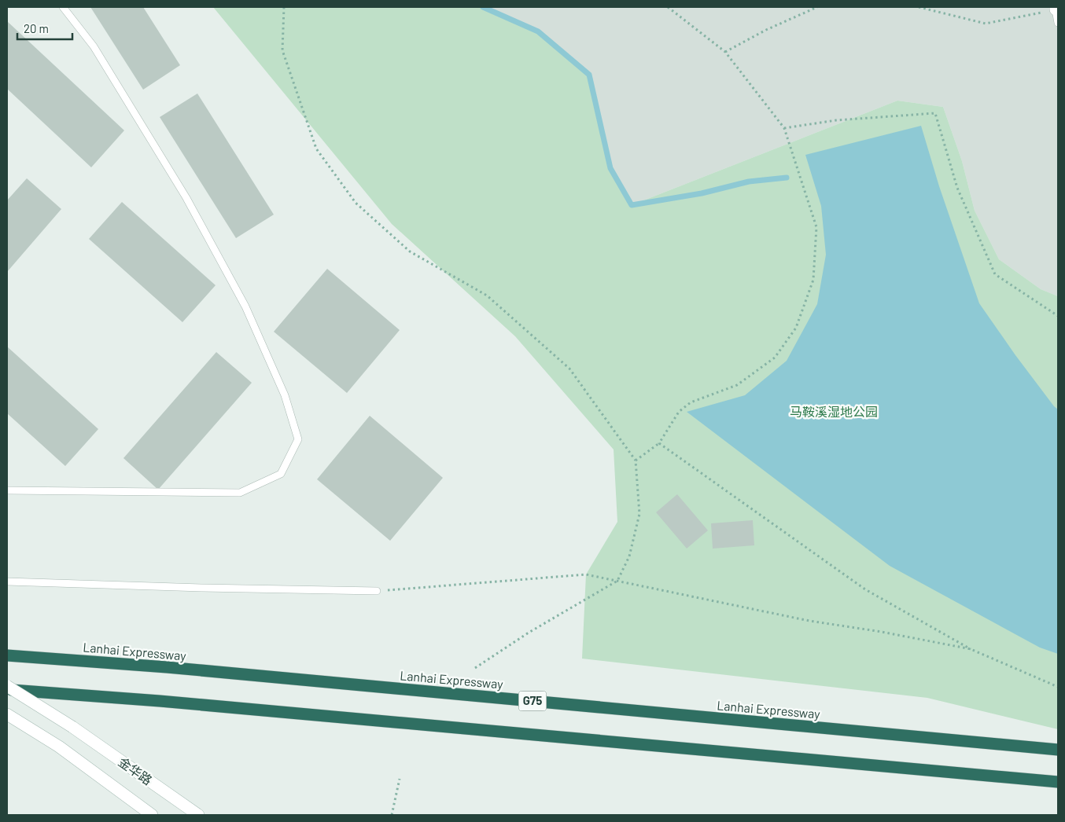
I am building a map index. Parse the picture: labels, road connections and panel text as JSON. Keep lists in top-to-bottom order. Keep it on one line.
{"streets":{"highway":["Lanhai Expressway","G75"],"main road":["金华路"]},"parks":["马鞍溪湿地公园"],"scale_bar":"20 m"}
